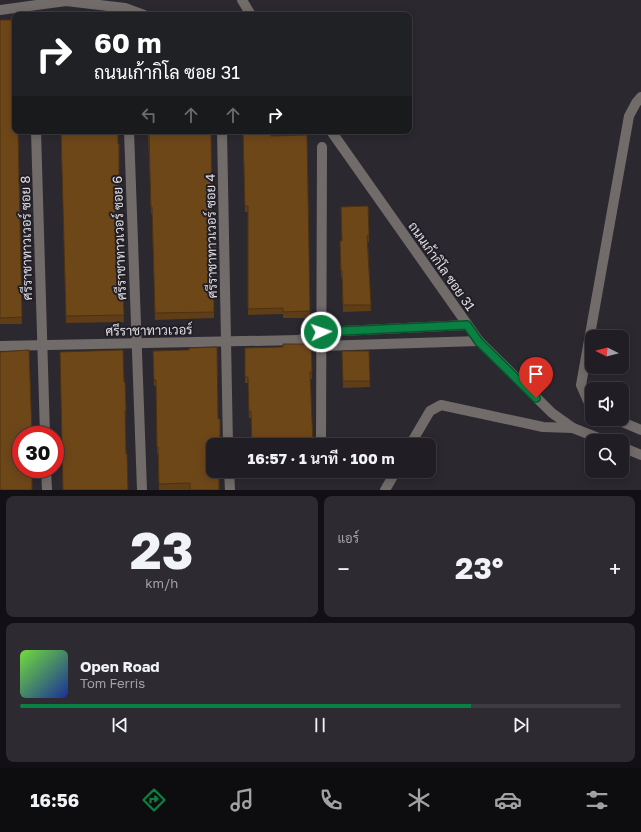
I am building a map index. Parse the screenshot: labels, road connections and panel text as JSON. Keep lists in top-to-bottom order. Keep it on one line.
{"streets":{"street":["ศรีราชาทาวเวอร์ ซอย 4","ศรีราชาทาวเวอร์ ซอย 8","ศรีราชาทาวเวอร์ ซอย 6","ถนนเก้ากิโล ซอย 31","ศรีราชาทาวเวอร์"]},"crossings":[["ศรีราชาทาวเวอร์ ซอย 4","ศรีราชาทาวเวอร์"],["ศรีราชาทาวเวอร์ ซอย 8","ศรีราชาทาวเวอร์"],["ศรีราชาทาวเวอร์ ซอย 6","ศรีราชาทาวเวอร์"],["ถนนเก้ากิโล ซอย 31","ศรีราชาทาวเวอร์"]],"north":"left","page":{"turn":["60 m","ถนนเก้ากิโล ซอย 31"],"limit":"30","trip":"16:57 · 1 นาที · 100 m","tile":[["23","km/h"],"แอร์"],"heat":["−","23°","+"],"song":["Open Road","Tom Ferris"],"tabs":"16:56"}}
